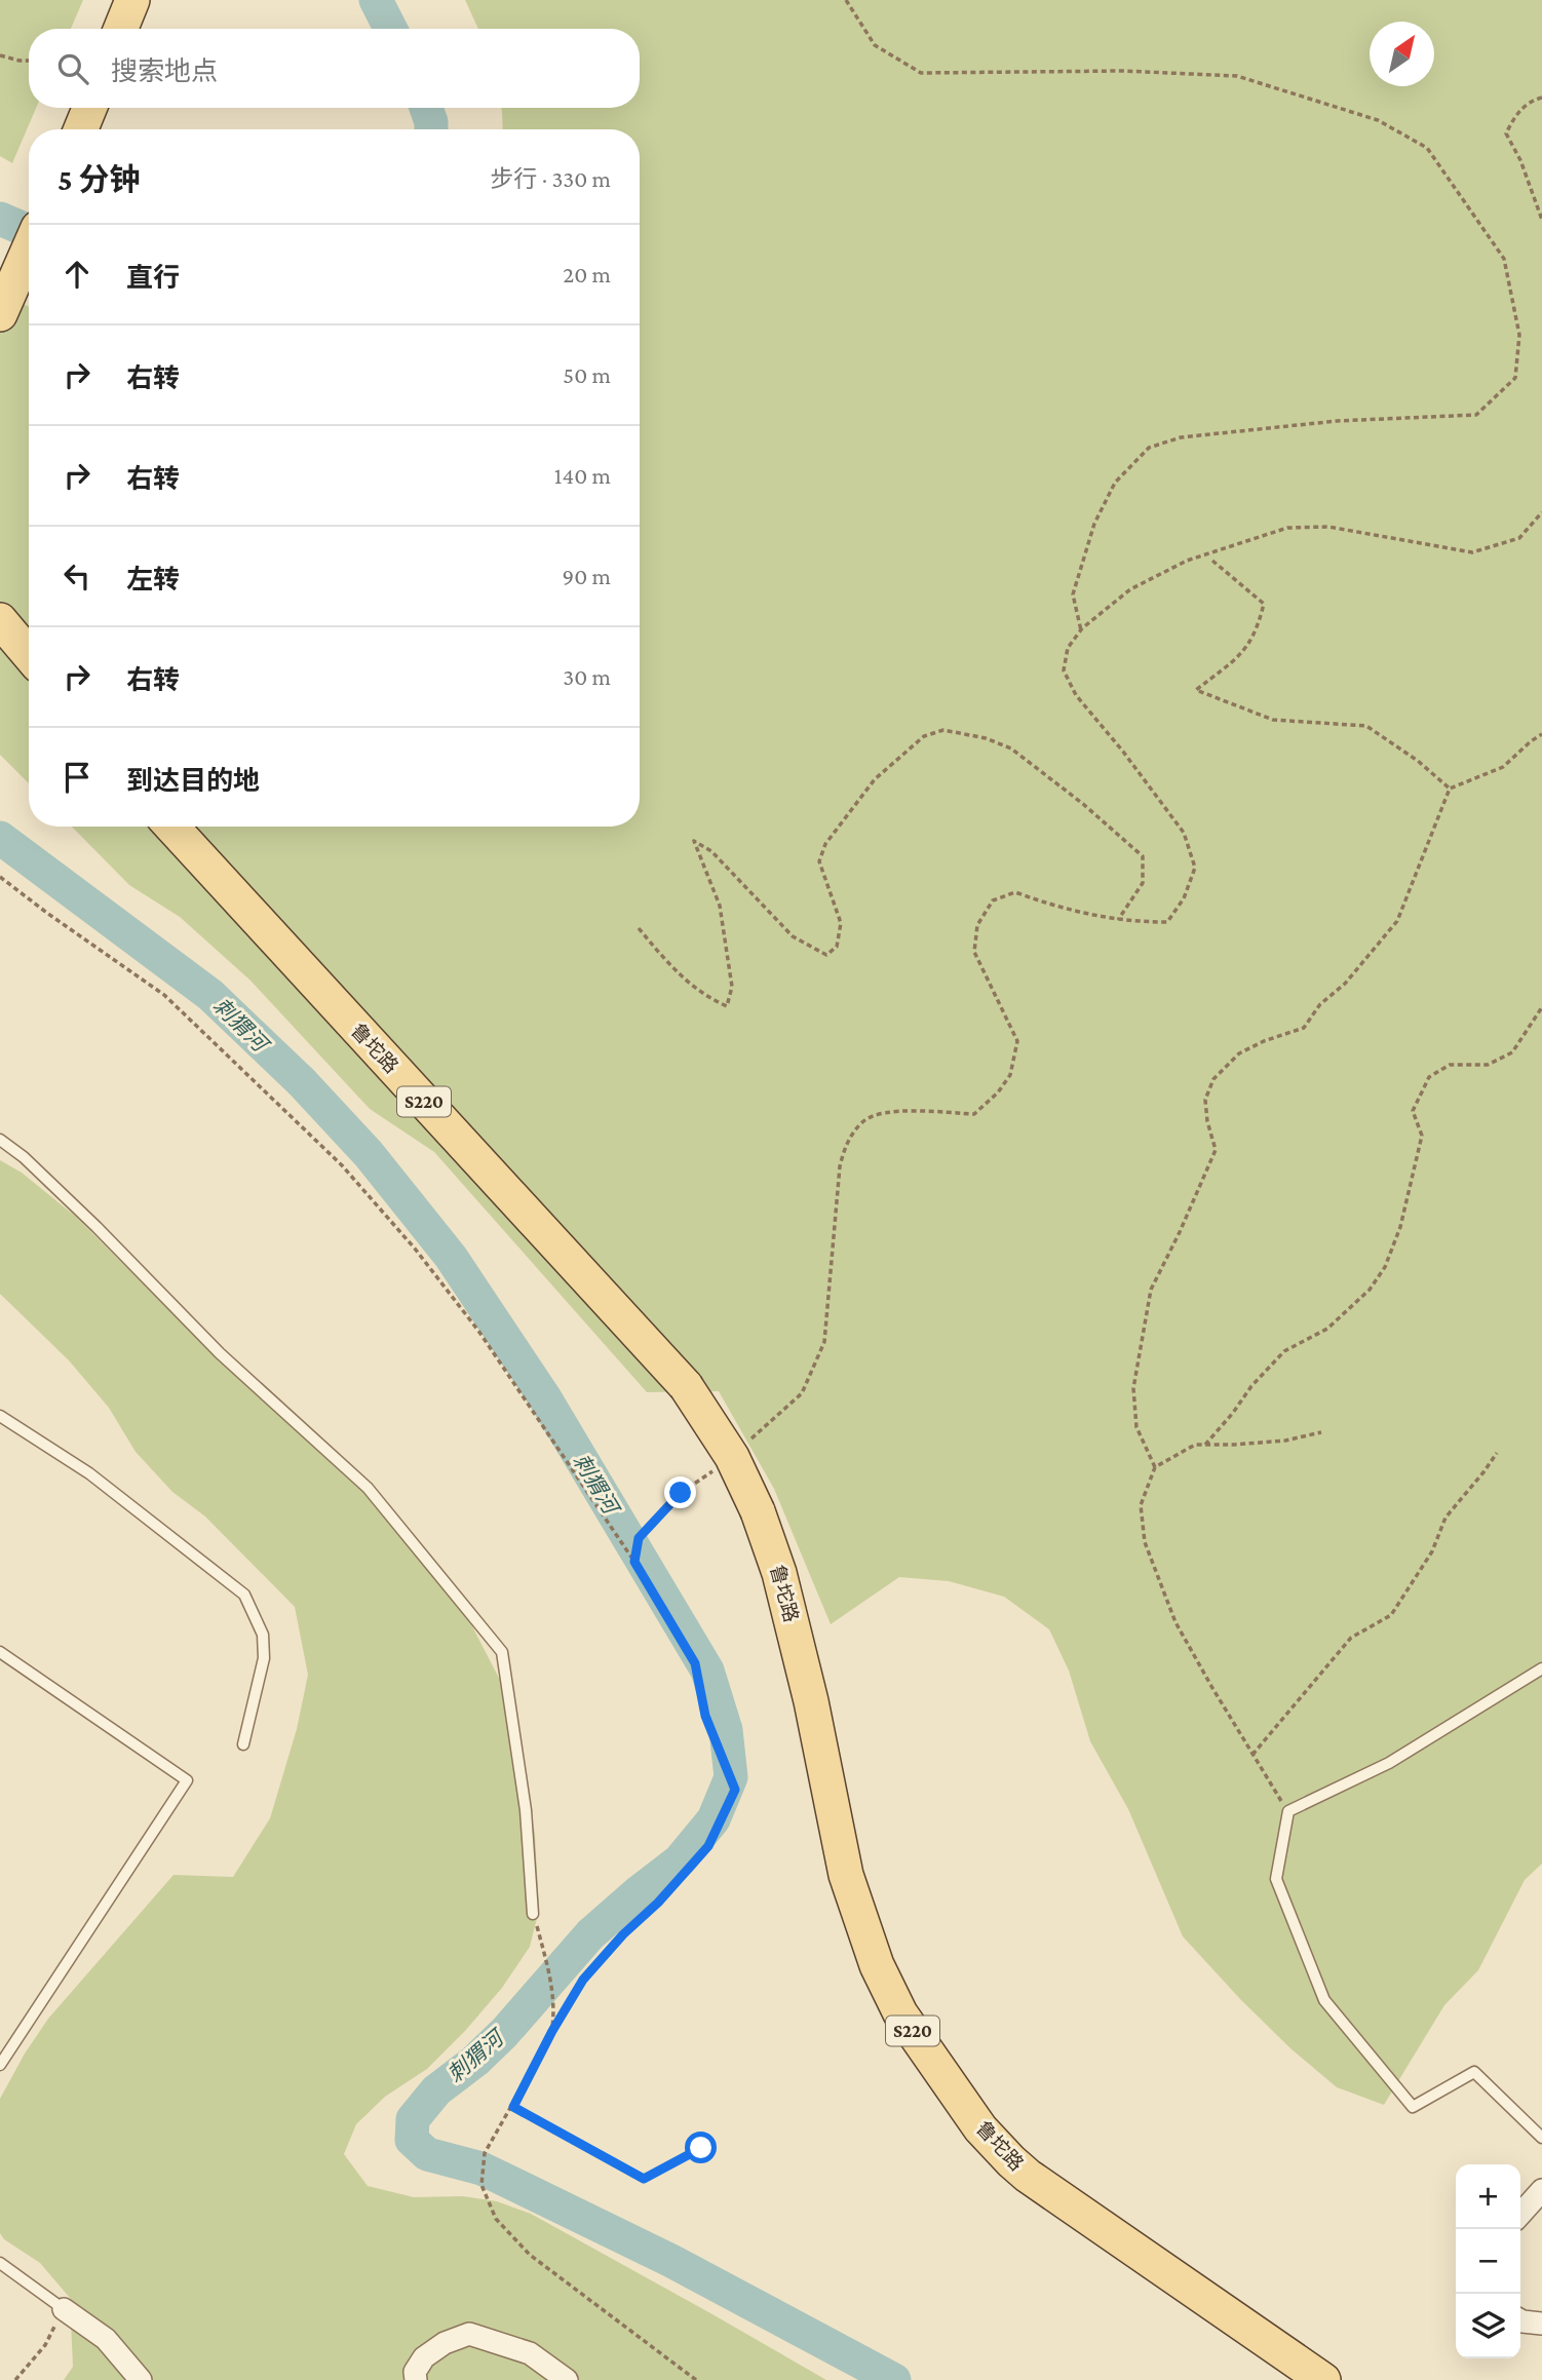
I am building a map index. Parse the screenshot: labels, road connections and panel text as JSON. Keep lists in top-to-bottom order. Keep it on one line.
{"streets":{"main road":["鲁坨路","S220"]},"water":["刺猬河"],"north":"top right","page":{"search":"搜索地点","heading":["5 分钟","步行 · 330 m"],"list":[["直行","20 m"],["右转","50 m"],["右转","140 m"],["左转","90 m"],["右转","30 m"],"到达目的地"],"map_buttons":["+","−"]}}
